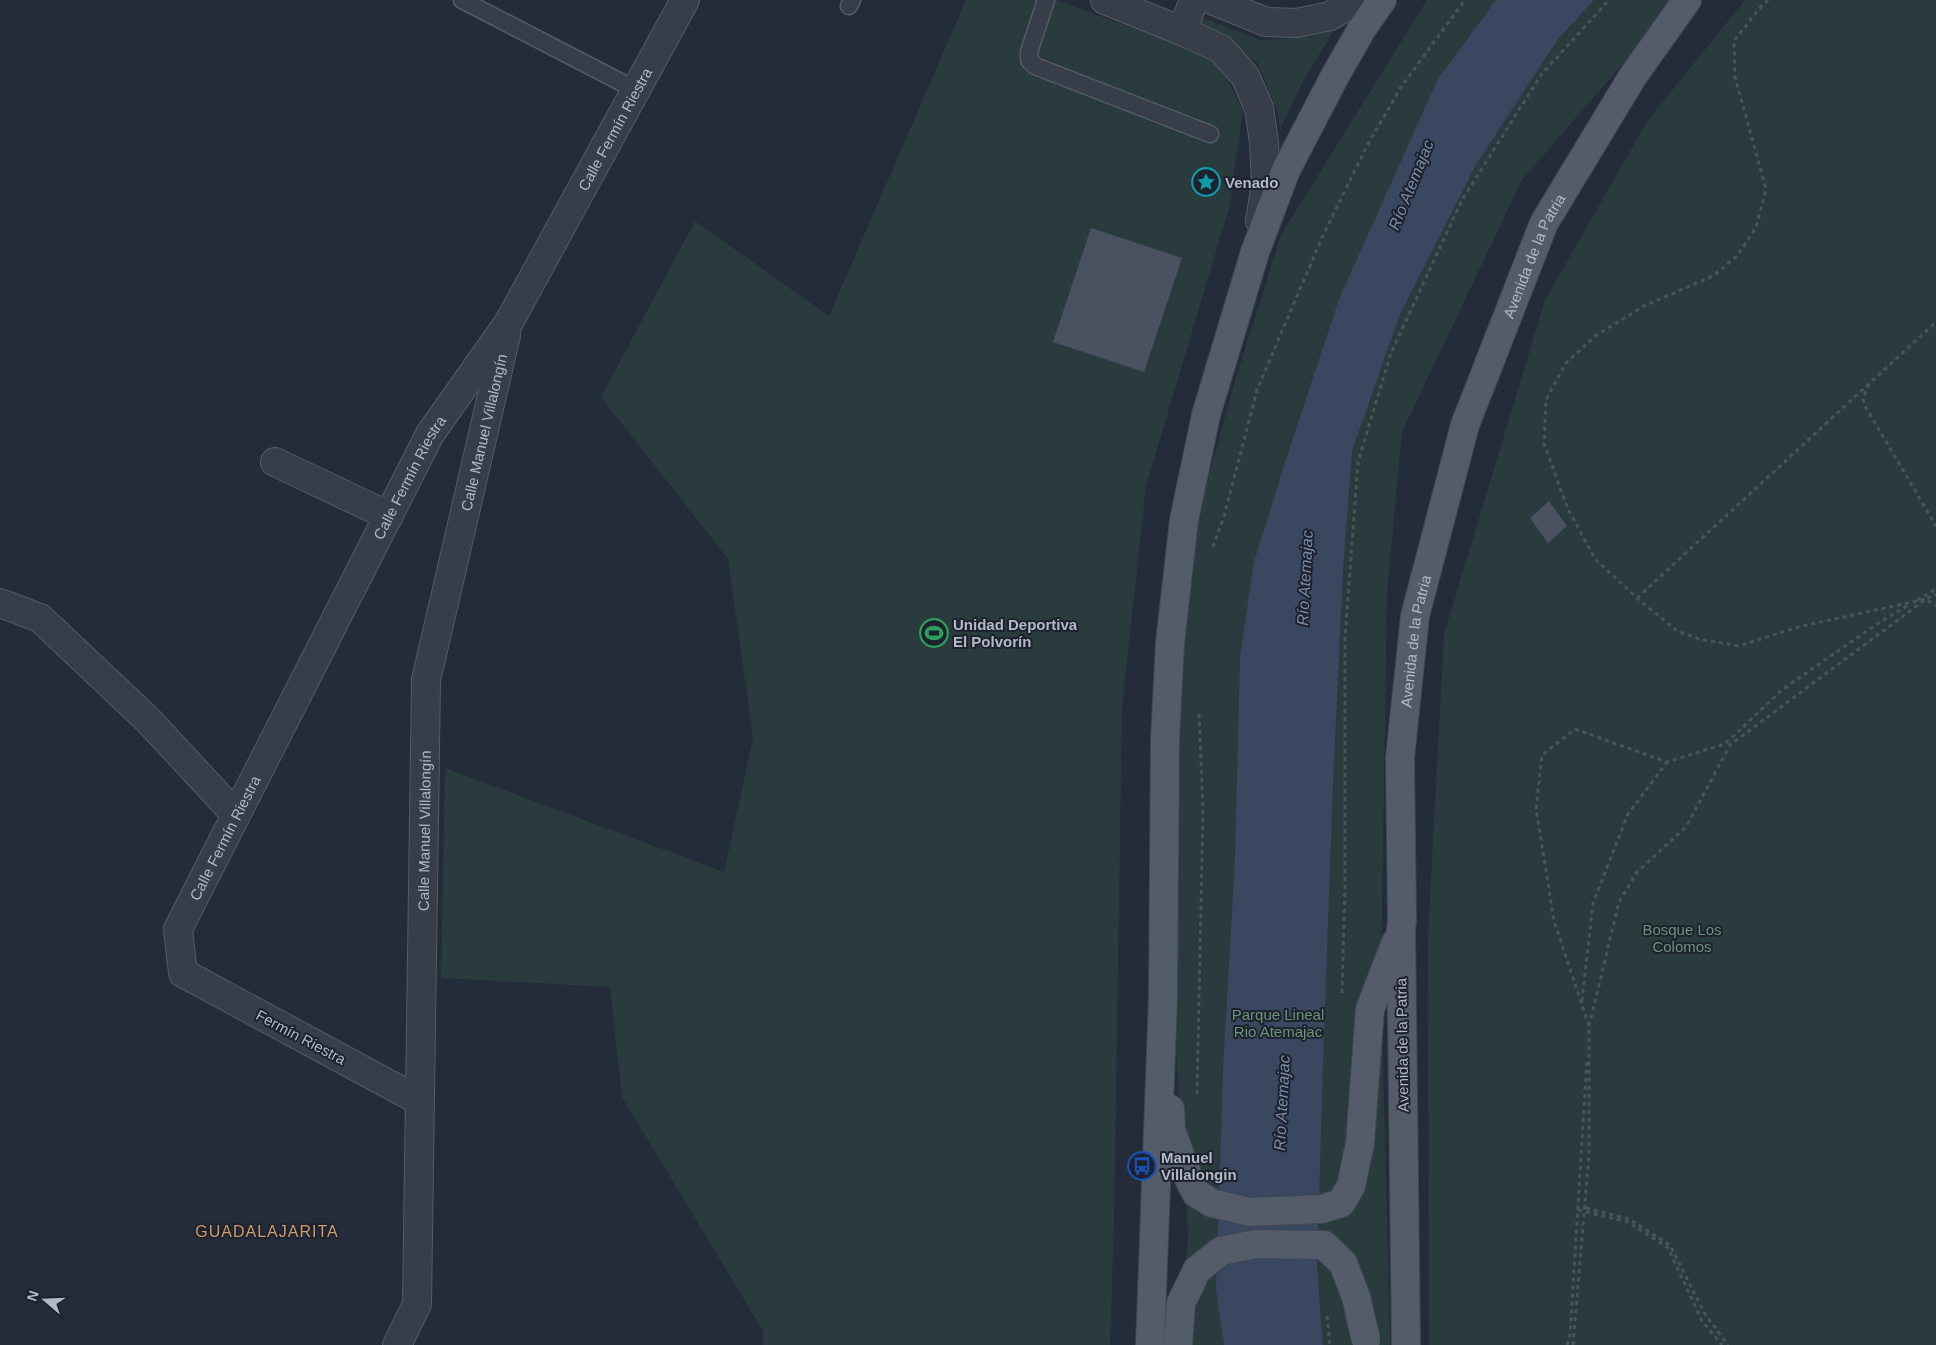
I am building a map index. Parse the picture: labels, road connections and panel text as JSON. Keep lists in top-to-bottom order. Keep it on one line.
{"streets":{"main road":["Avenida de la Patria"],"street":["Calle Fermín Riestra","Calle Manuel Villalongín","Fermín Riestra"]},"crossings":[["Calle Fermín Riestra","Calle Manuel Villalongín"],["Calle Fermín Riestra","Fermín Riestra"],["Calle Manuel Villalongín","Fermín Riestra"]],"districts":["GUADALAJARITA"],"water":["Río Atemajac"],"parks":["Bosque Los Colomos","Parque Lineal Rio Atemajac"],"places":{"place":["Venado"],"sports":["Unidad Deportiva El Polvorín"],"bus stop":["Manuel Villalongin"]},"north":"left"}
